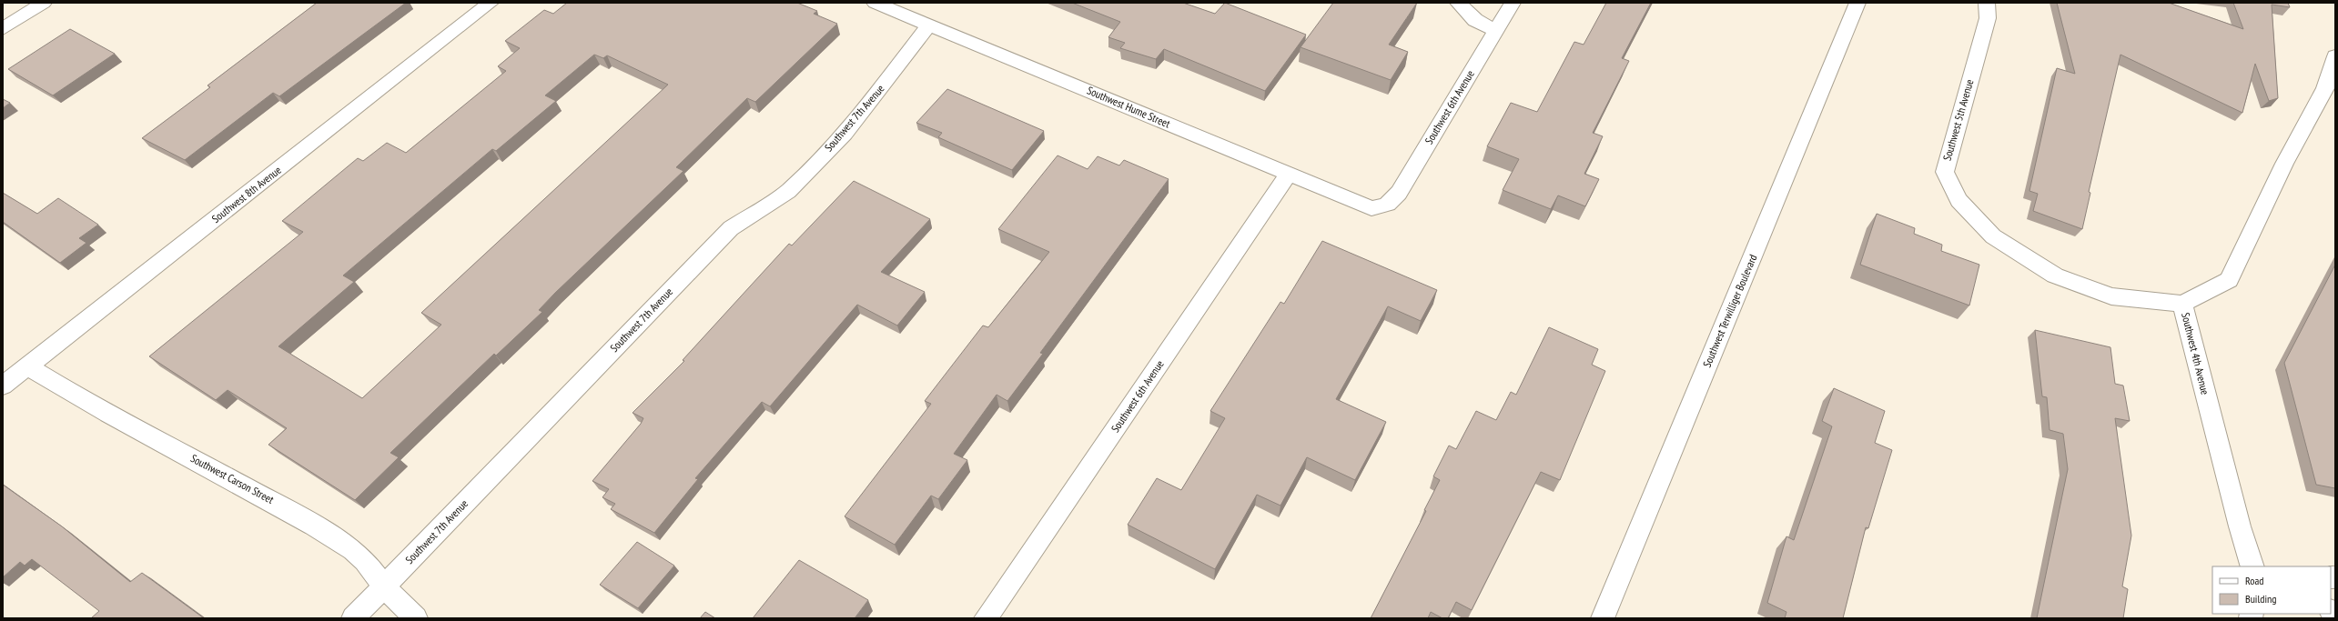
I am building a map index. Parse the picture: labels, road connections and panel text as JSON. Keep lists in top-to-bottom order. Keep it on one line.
{"streets":{"street":["Southwest Hume Street","Southwest 6th Avenue","Southwest 7th Avenue","Southwest 5th Avenue","Southwest 8th Avenue","Southwest Terwilliger Boulevard","Southwest 4th Avenue","Southwest Carson Street"]},"crossings":[["Southwest Hume Street","Southwest 6th Avenue"],["Southwest Hume Street","Southwest 7th Avenue"],["Southwest 7th Avenue","Southwest Carson Street"],["Southwest 5th Avenue","Southwest 4th Avenue"],["Southwest 8th Avenue","Southwest Carson Street"]],"legend":["Road","Building"]}
